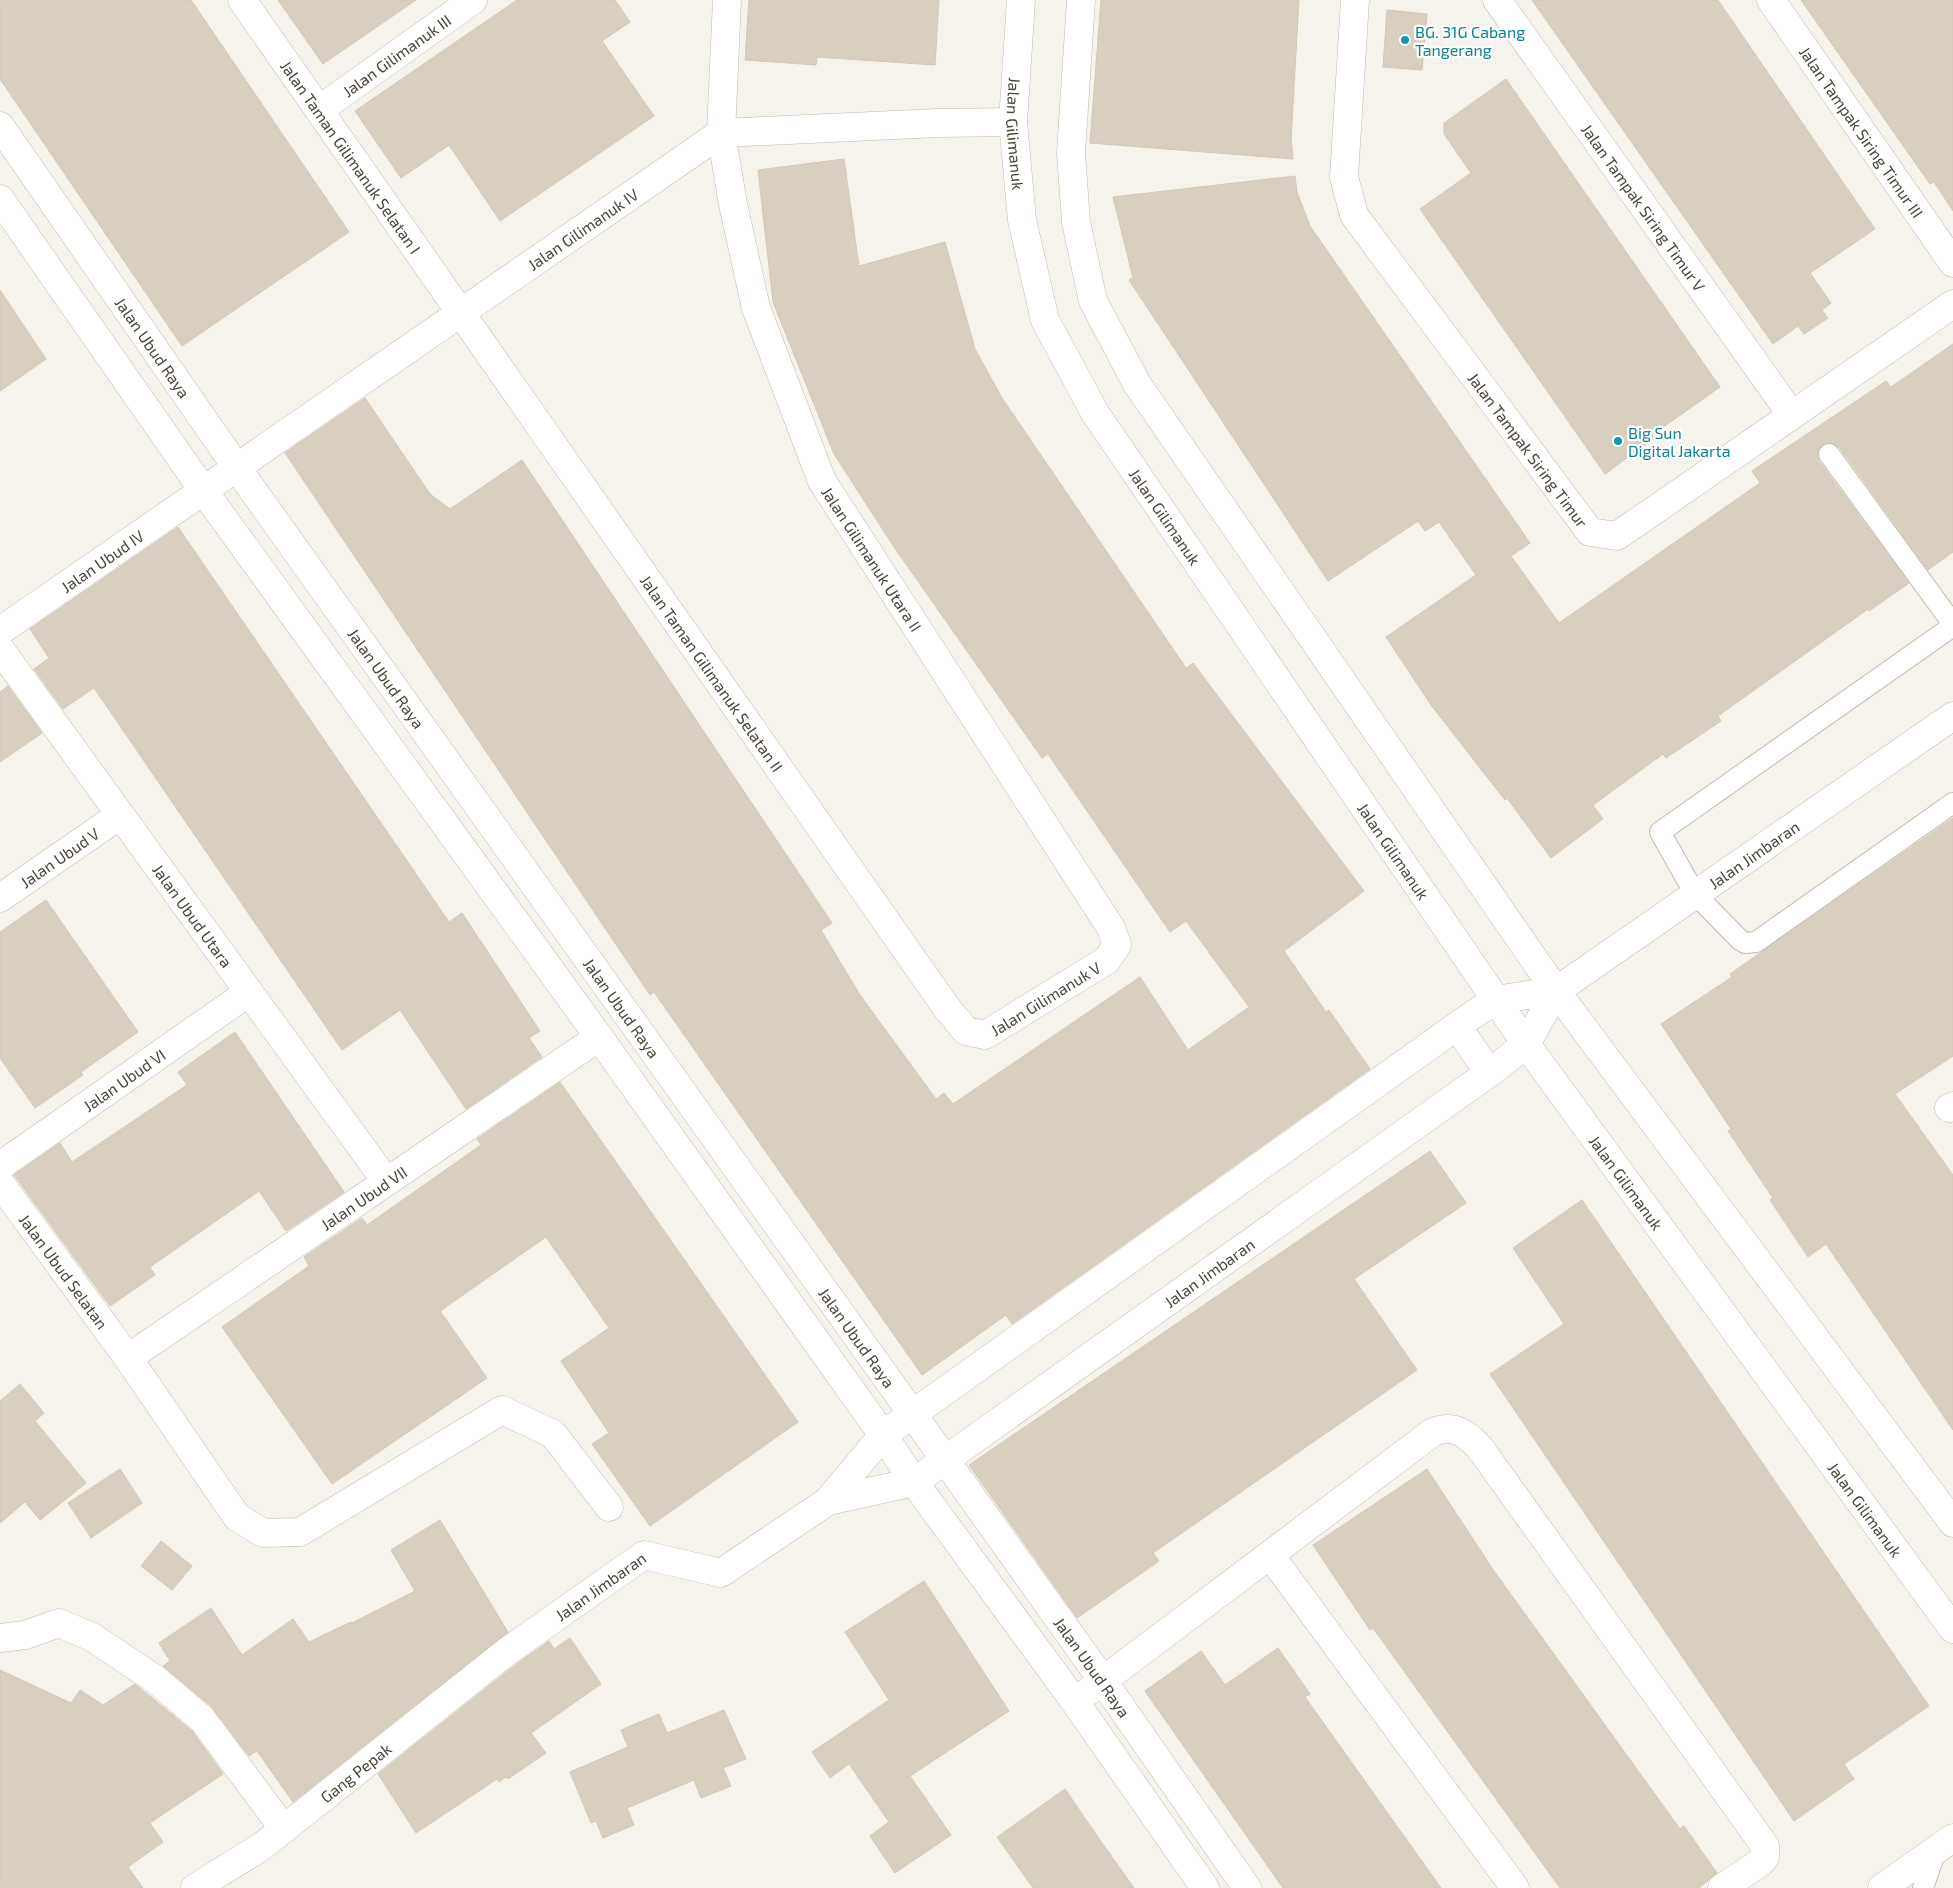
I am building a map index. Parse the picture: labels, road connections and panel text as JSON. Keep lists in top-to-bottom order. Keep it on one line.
{"streets":{"street":["Jalan Gilimanuk III","Jalan Tampak Siring Timur III","Jalan Gilimanuk","Jalan Taman Gilimanuk Selatan I","Jalan Tampak Siring Timur V","Jalan Gilimanuk IV","Jalan Ubud Raya","Jalan Tampak Siring Timur","Jalan Gilimanuk Utara II","Jalan Ubud IV","Jalan Taman Gilimanuk Selatan II","Jalan Jimbaran","Jalan Ubud V","Jalan Ubud Utara","Jalan Gilimanuk V","Jalan Ubud VI","Jalan Ubud VII","Jalan Ubud Selatan","Gang Pepak"]},"crossings":[["Jalan Gilimanuk III","Jalan Taman Gilimanuk Selatan I"],["Jalan Gilimanuk","Jalan Jimbaran"],["Jalan Taman Gilimanuk Selatan I","Jalan Gilimanuk IV"],["Jalan Taman Gilimanuk Selatan I","Jalan Taman Gilimanuk Selatan II"],["Jalan Tampak Siring Timur V","Jalan Tampak Siring Timur"],["Jalan Gilimanuk IV","Jalan Ubud Raya"],["Jalan Gilimanuk IV","Jalan Gilimanuk Utara II"],["Jalan Gilimanuk IV","Jalan Ubud IV"],["Jalan Gilimanuk IV","Jalan Taman Gilimanuk Selatan II"],["Jalan Ubud Raya","Jalan Jimbaran"],["Jalan Gilimanuk Utara II","Jalan Gilimanuk V"],["Jalan Taman Gilimanuk Selatan II","Jalan Gilimanuk V"],["Jalan Jimbaran","Gang Pepak"],["Jalan Ubud V","Jalan Ubud Utara"],["Jalan Ubud Utara","Jalan Ubud VI"],["Jalan Ubud Utara","Jalan Ubud VII"],["Jalan Ubud VII","Jalan Ubud Selatan"]],"places":["BG. 31G Cabang Tangerang","Big Sun Digital Jakarta"]}
